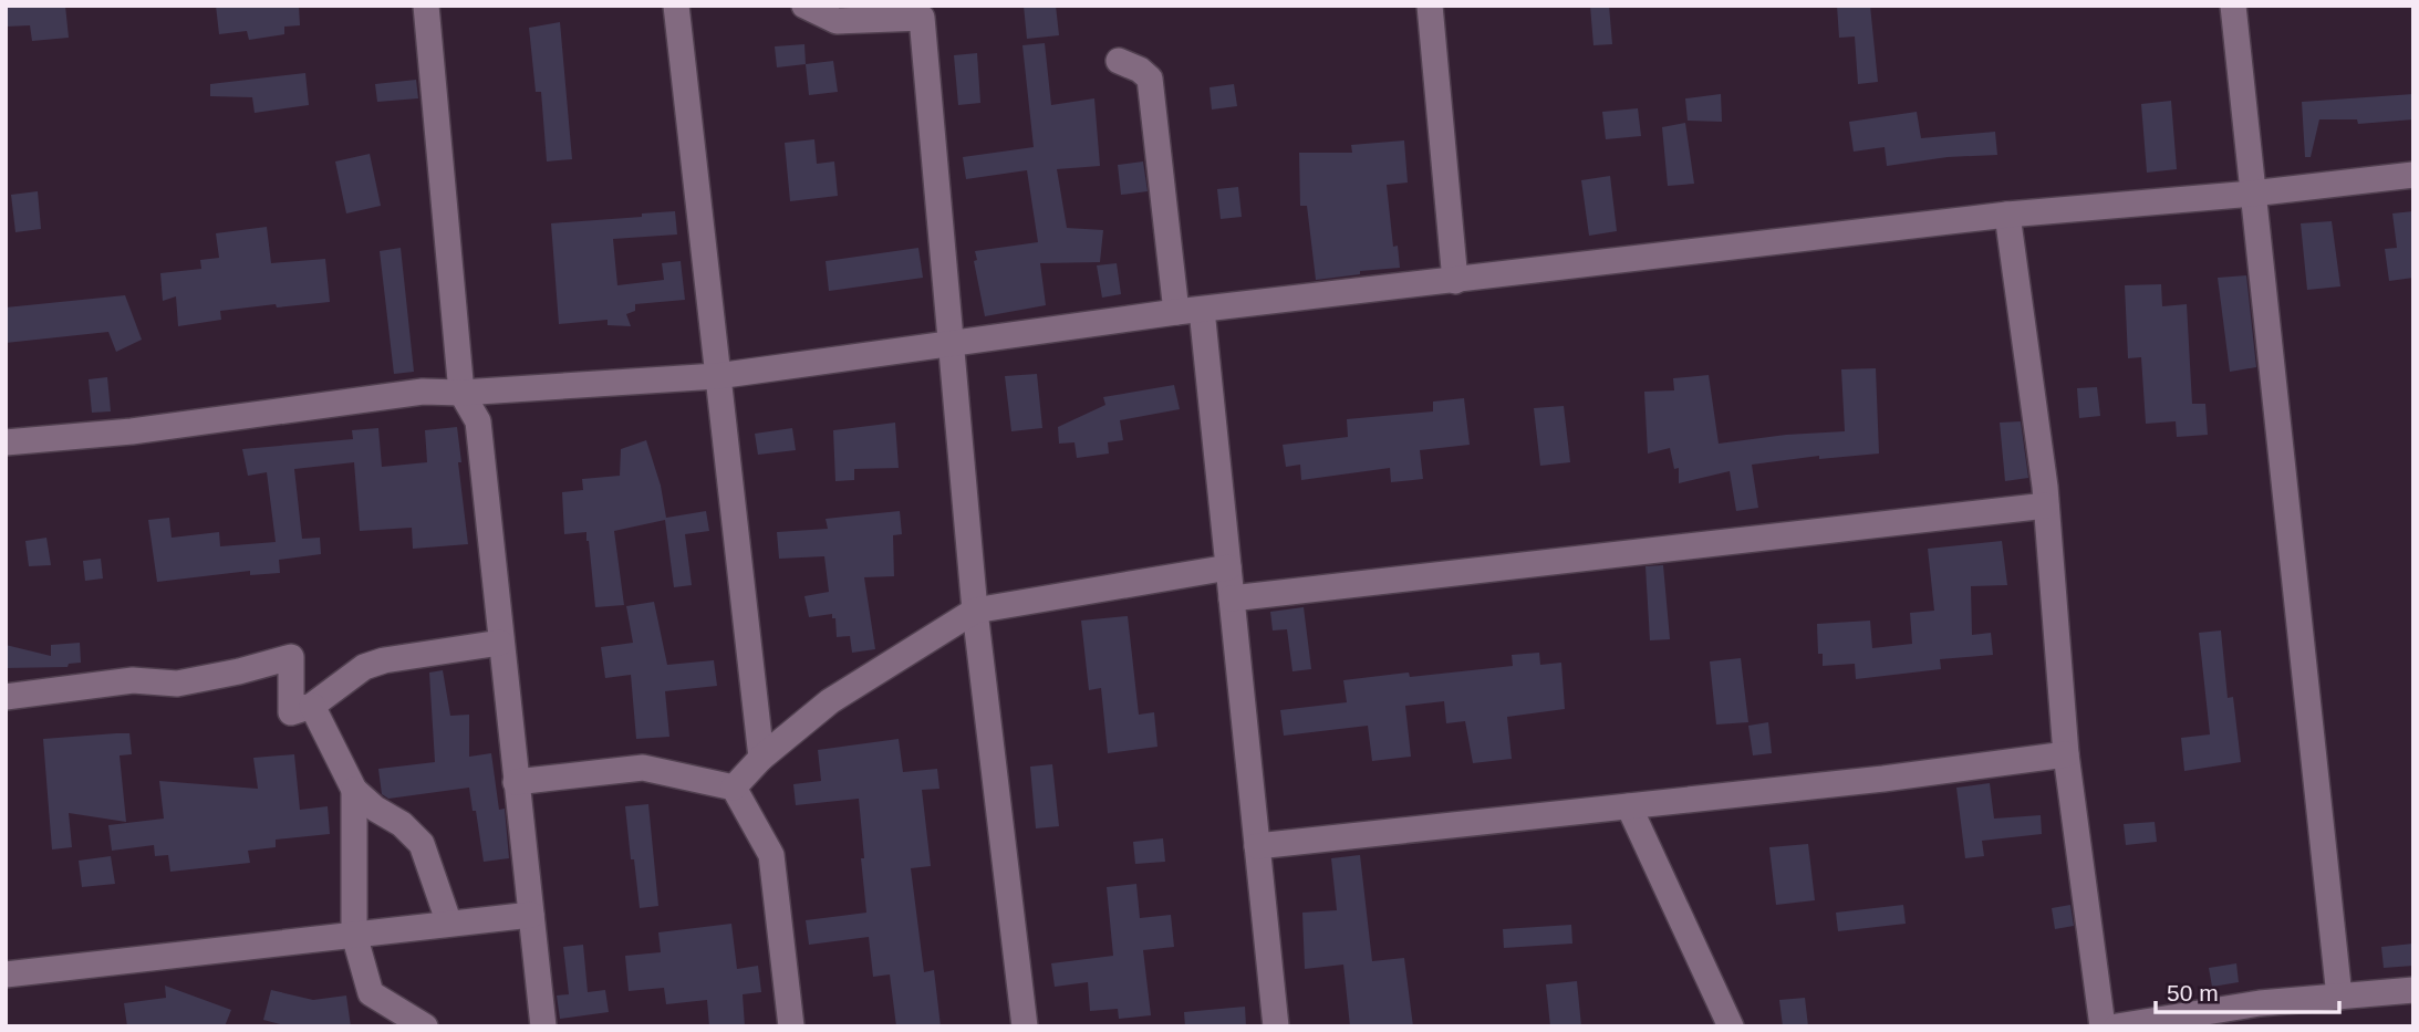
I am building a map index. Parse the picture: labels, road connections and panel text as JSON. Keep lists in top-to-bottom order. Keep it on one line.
{"scale_bar":"50 m"}
